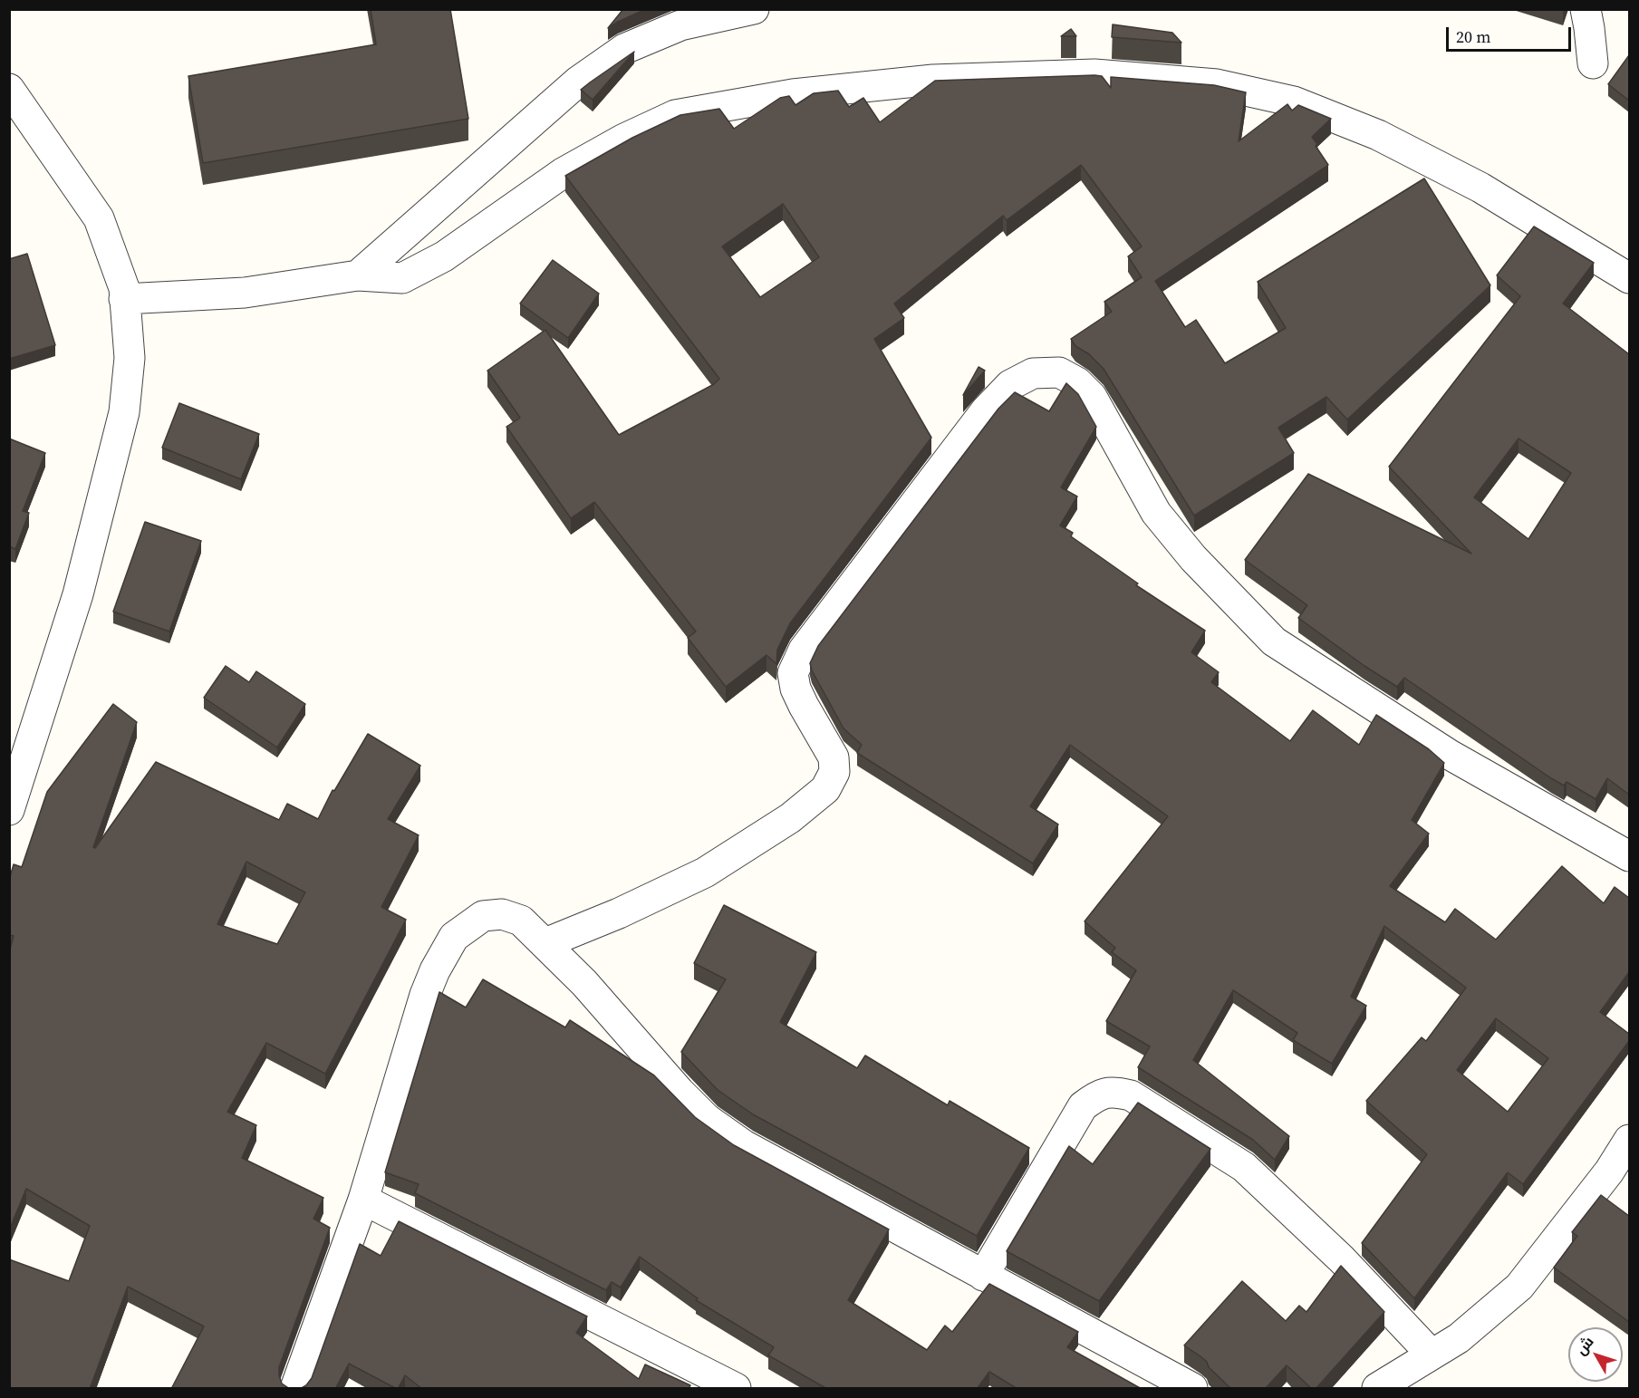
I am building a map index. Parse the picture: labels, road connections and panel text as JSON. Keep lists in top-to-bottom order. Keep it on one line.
{"scale_bar":"20 m","north":"top left"}
